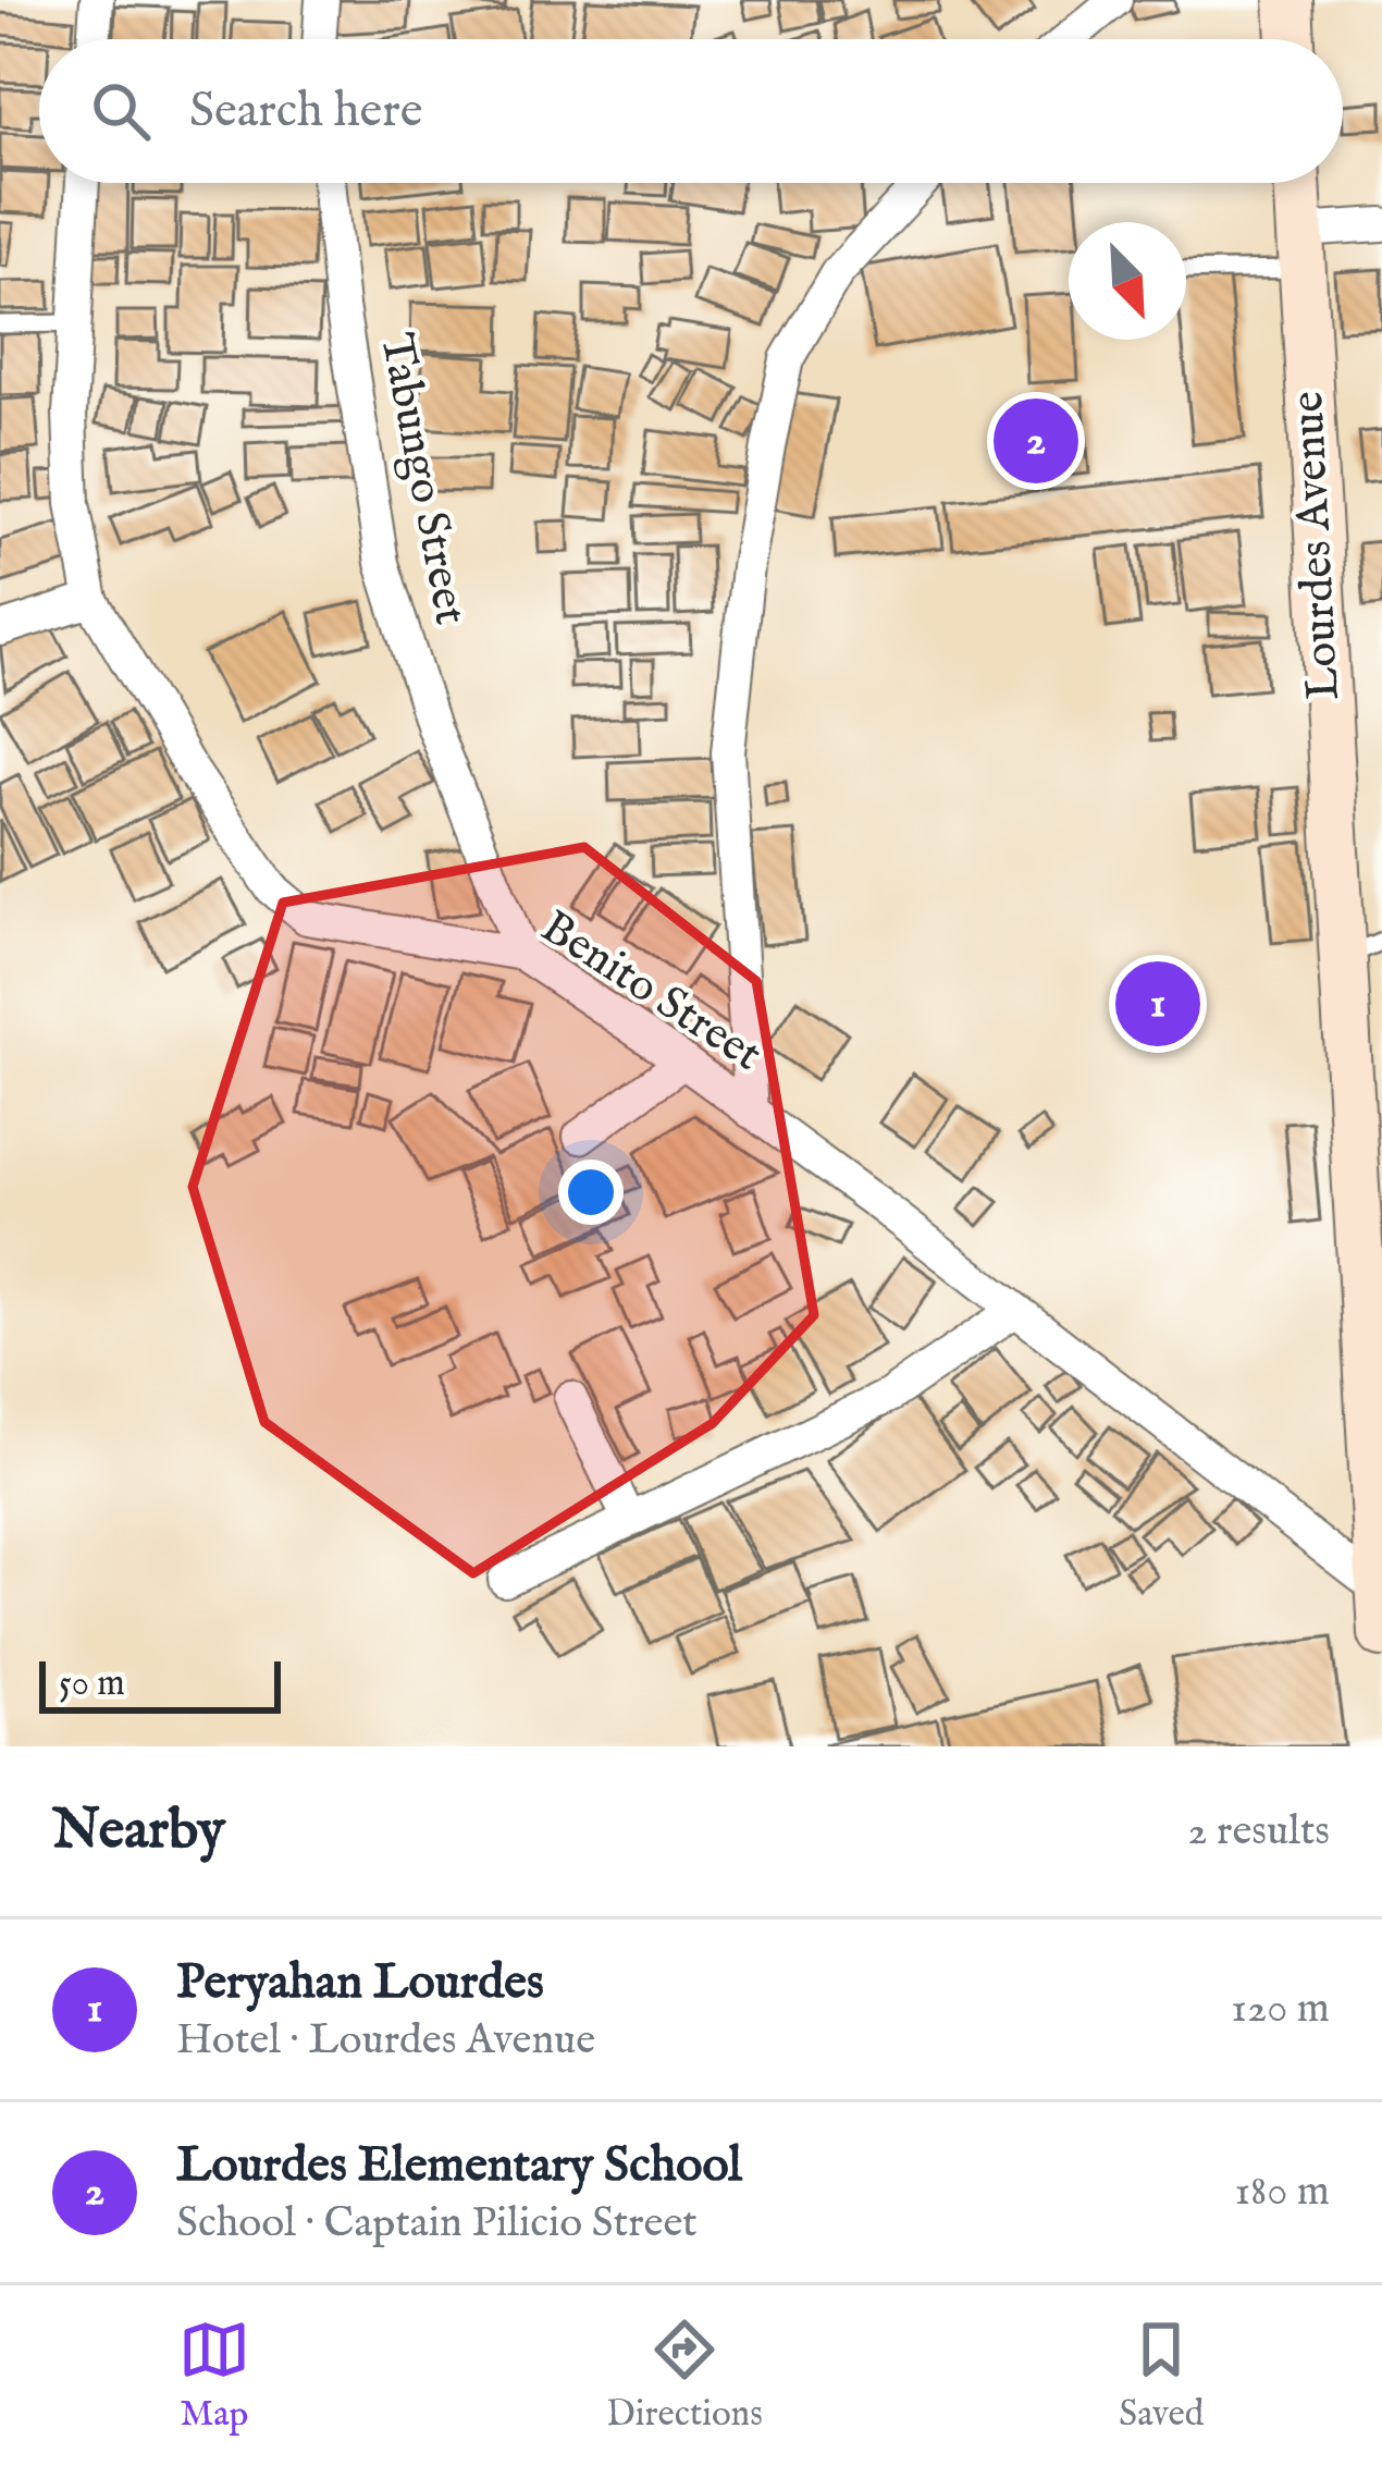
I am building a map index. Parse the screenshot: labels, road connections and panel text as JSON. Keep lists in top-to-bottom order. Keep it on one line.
{"streets":{"main road":["Lourdes Avenue"],"street":["Tabungo Street","Benito Street"]},"crossings":[["Tabungo Street","Benito Street"],["Lourdes Avenue","Benito Street"]],"scale_bar":"50 m","north":"bottom right","page":{"search":"Search here","pins":["2","1"],"scale":"50 m","heading":["Nearby","2 results"],"list":[{"mark":"1","name":"Peryahan Lourdes","note":"Hotel · Lourdes Avenue","value":"120 m"},{"mark":"2","name":"Lourdes Elementary School","note":"School · Captain Pilicio Street","value":"180 m"}],"nav":["Map","Directions","Saved"]}}
